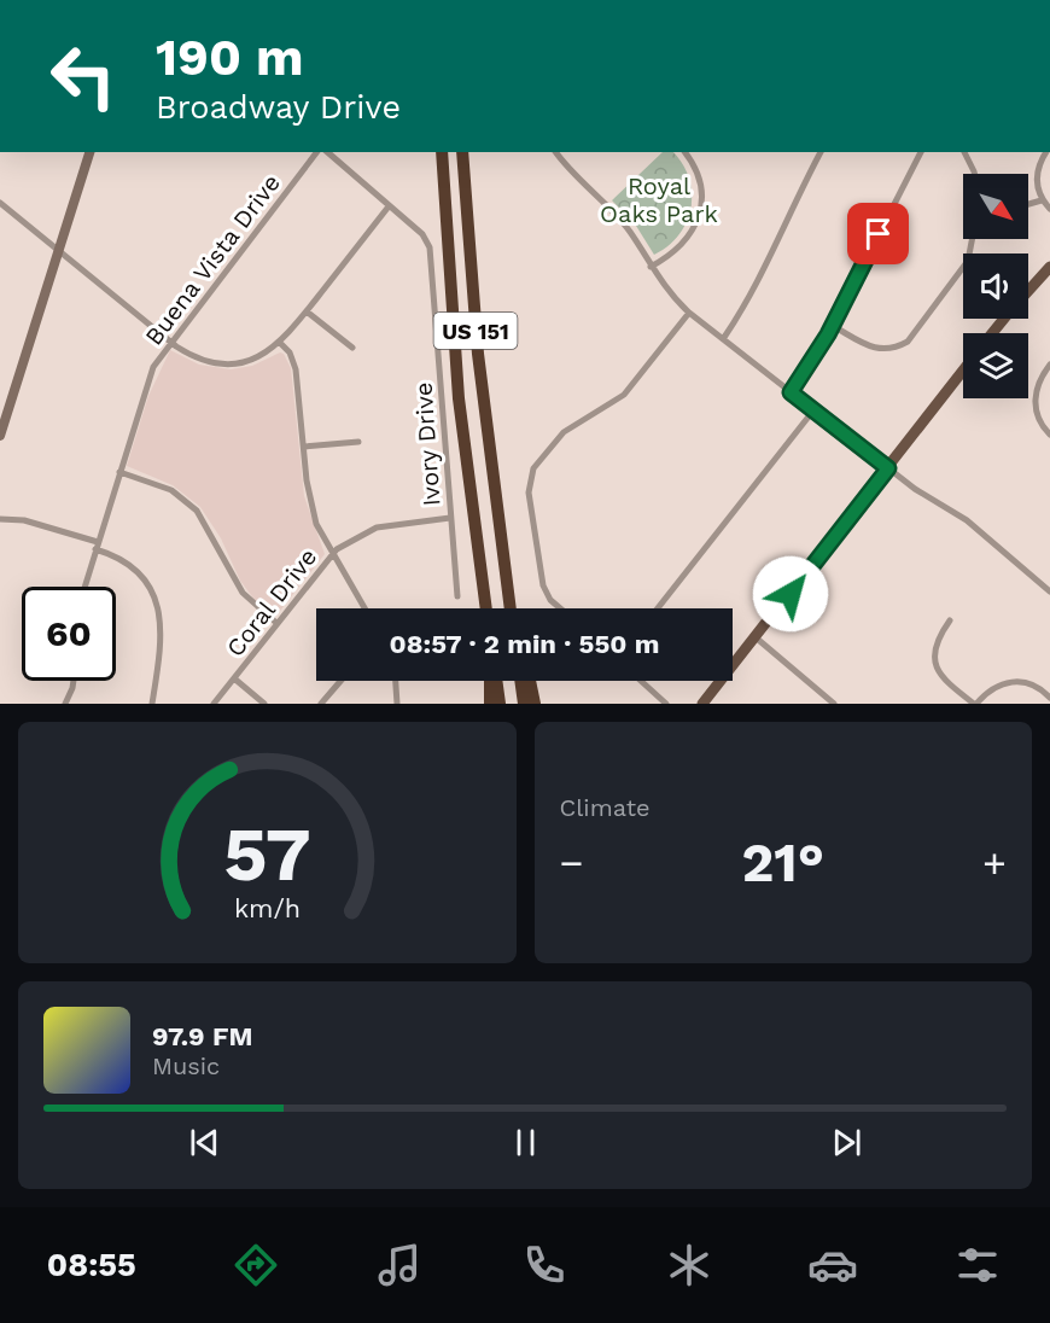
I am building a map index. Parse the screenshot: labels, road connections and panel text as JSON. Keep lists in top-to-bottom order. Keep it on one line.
{"streets":{"highway":["US 151"],"street":["Buena Vista Drive","Ivory Drive","Coral Drive"]},"crossings":[["Ivory Drive","Coral Drive"]],"parks":["Royal Oaks Park"],"north":"bottom right","page":{"turn":["190 m","Broadway Drive"],"limit":"60","trip":"08:57 · 2 min · 550 m","tile":"Climate","heat":["−","21°","+"],"song":["97.9 FM","Music"],"tabs":"08:55","gauge":["57","km/h"]}}
